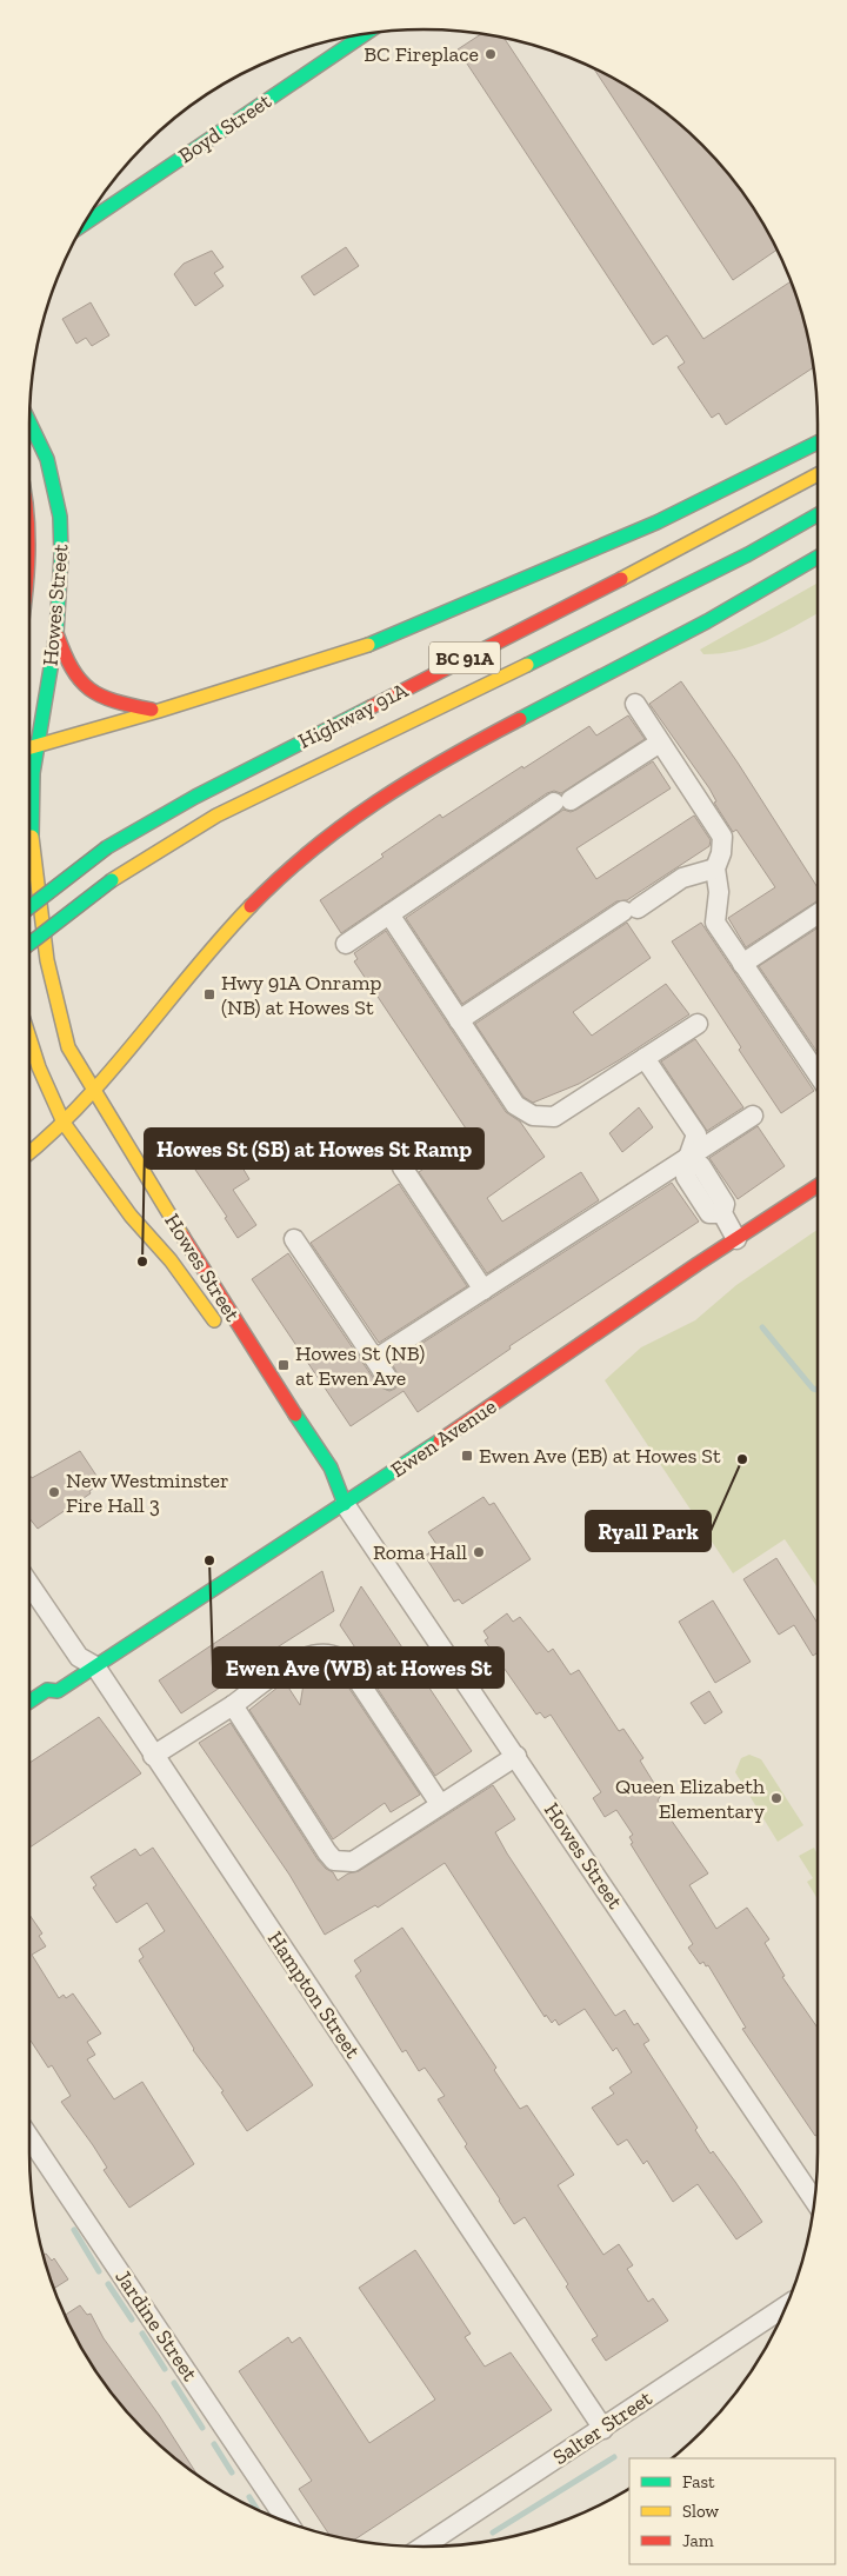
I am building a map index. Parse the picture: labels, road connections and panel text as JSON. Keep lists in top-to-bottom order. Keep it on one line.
{"streets":{"main road":["Boyd Street","Howes Street","BC 91A","Highway 91A","Ewen Avenue"],"street":["Hampton Street","Jardine Street","Salter Street"]},"crossings":[["Howes Street","Ewen Avenue"],["Ewen Avenue","Hampton Street"],["Hampton Street","Salter Street"]],"places":{"other":["BC Fireplace","Howes St (SB) at Howes St Ramp","Ryall Park","New Westminster Fire Hall 3","Roma Hall","Ewen Ave (WB) at Howes St","Queen Elizabeth Elementary"],"transit":["Hwy 91A Onramp (NB) at Howes St","Howes St (NB) at Ewen Ave","Ewen Ave (EB) at Howes St"]},"legend":["Fast","Slow","Jam"]}
